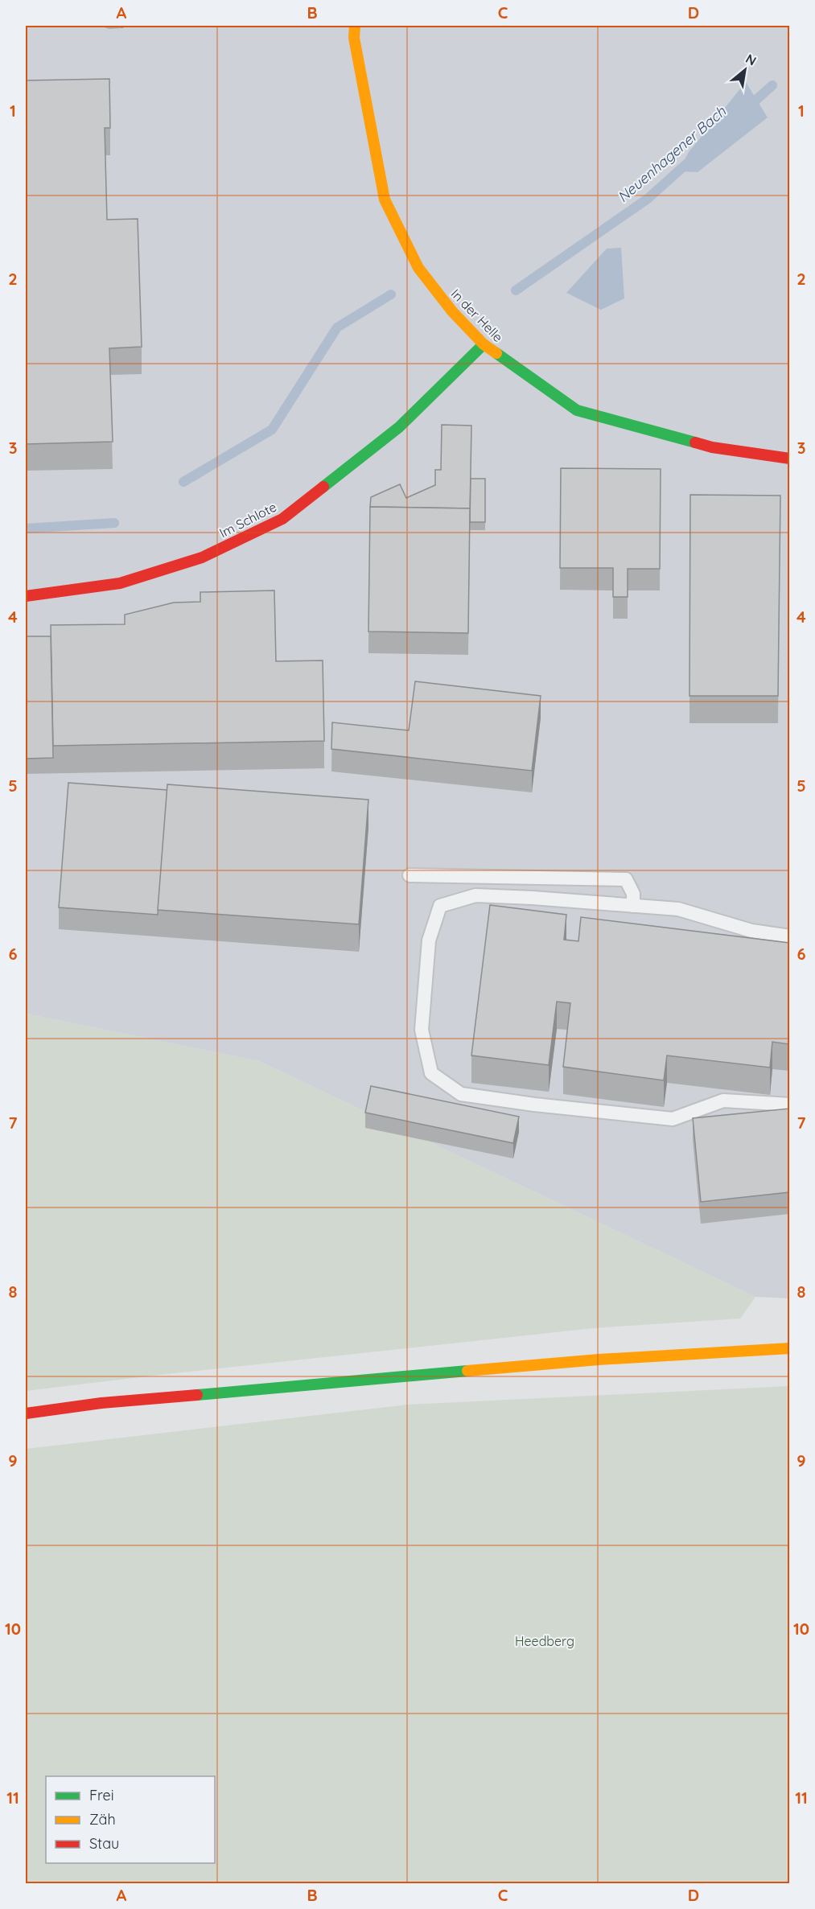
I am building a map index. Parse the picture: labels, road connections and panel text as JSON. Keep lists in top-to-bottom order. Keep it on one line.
{"streets":{"street":["In der Helle","Im Schlote"]},"crossings":[["In der Helle","Im Schlote"]],"water":["Neuenhagener Bach"],"parks":["Heedberg"],"legend":["Frei","Zäh","Stau"],"north":"top right","grid":{"columns":["A","B","C","D"],"rows":["1","2","3","4","5","6","7","8","9","10","11"]}}
